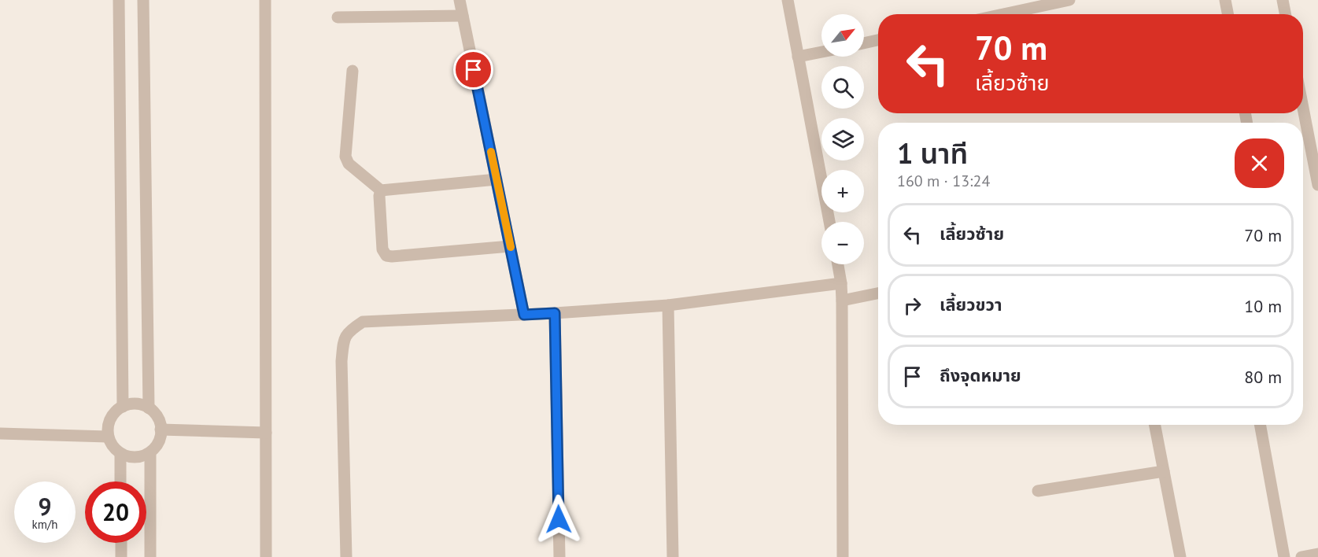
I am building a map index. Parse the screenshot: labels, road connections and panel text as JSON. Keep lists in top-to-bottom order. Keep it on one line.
{"north":"top right","page":{"map_buttons":["+","−"],"turn":["70 m","เลี้ยวซ้าย"],"heading":["1 นาที","160 m · 13:24"],"list":[{"name":"เลี้ยวซ้าย","value":"70 m"},{"name":"เลี้ยวขวา","value":"10 m"},{"name":"ถึงจุดหมาย","value":"80 m"}],"speed":"9 km/h","limit":"20"}}
